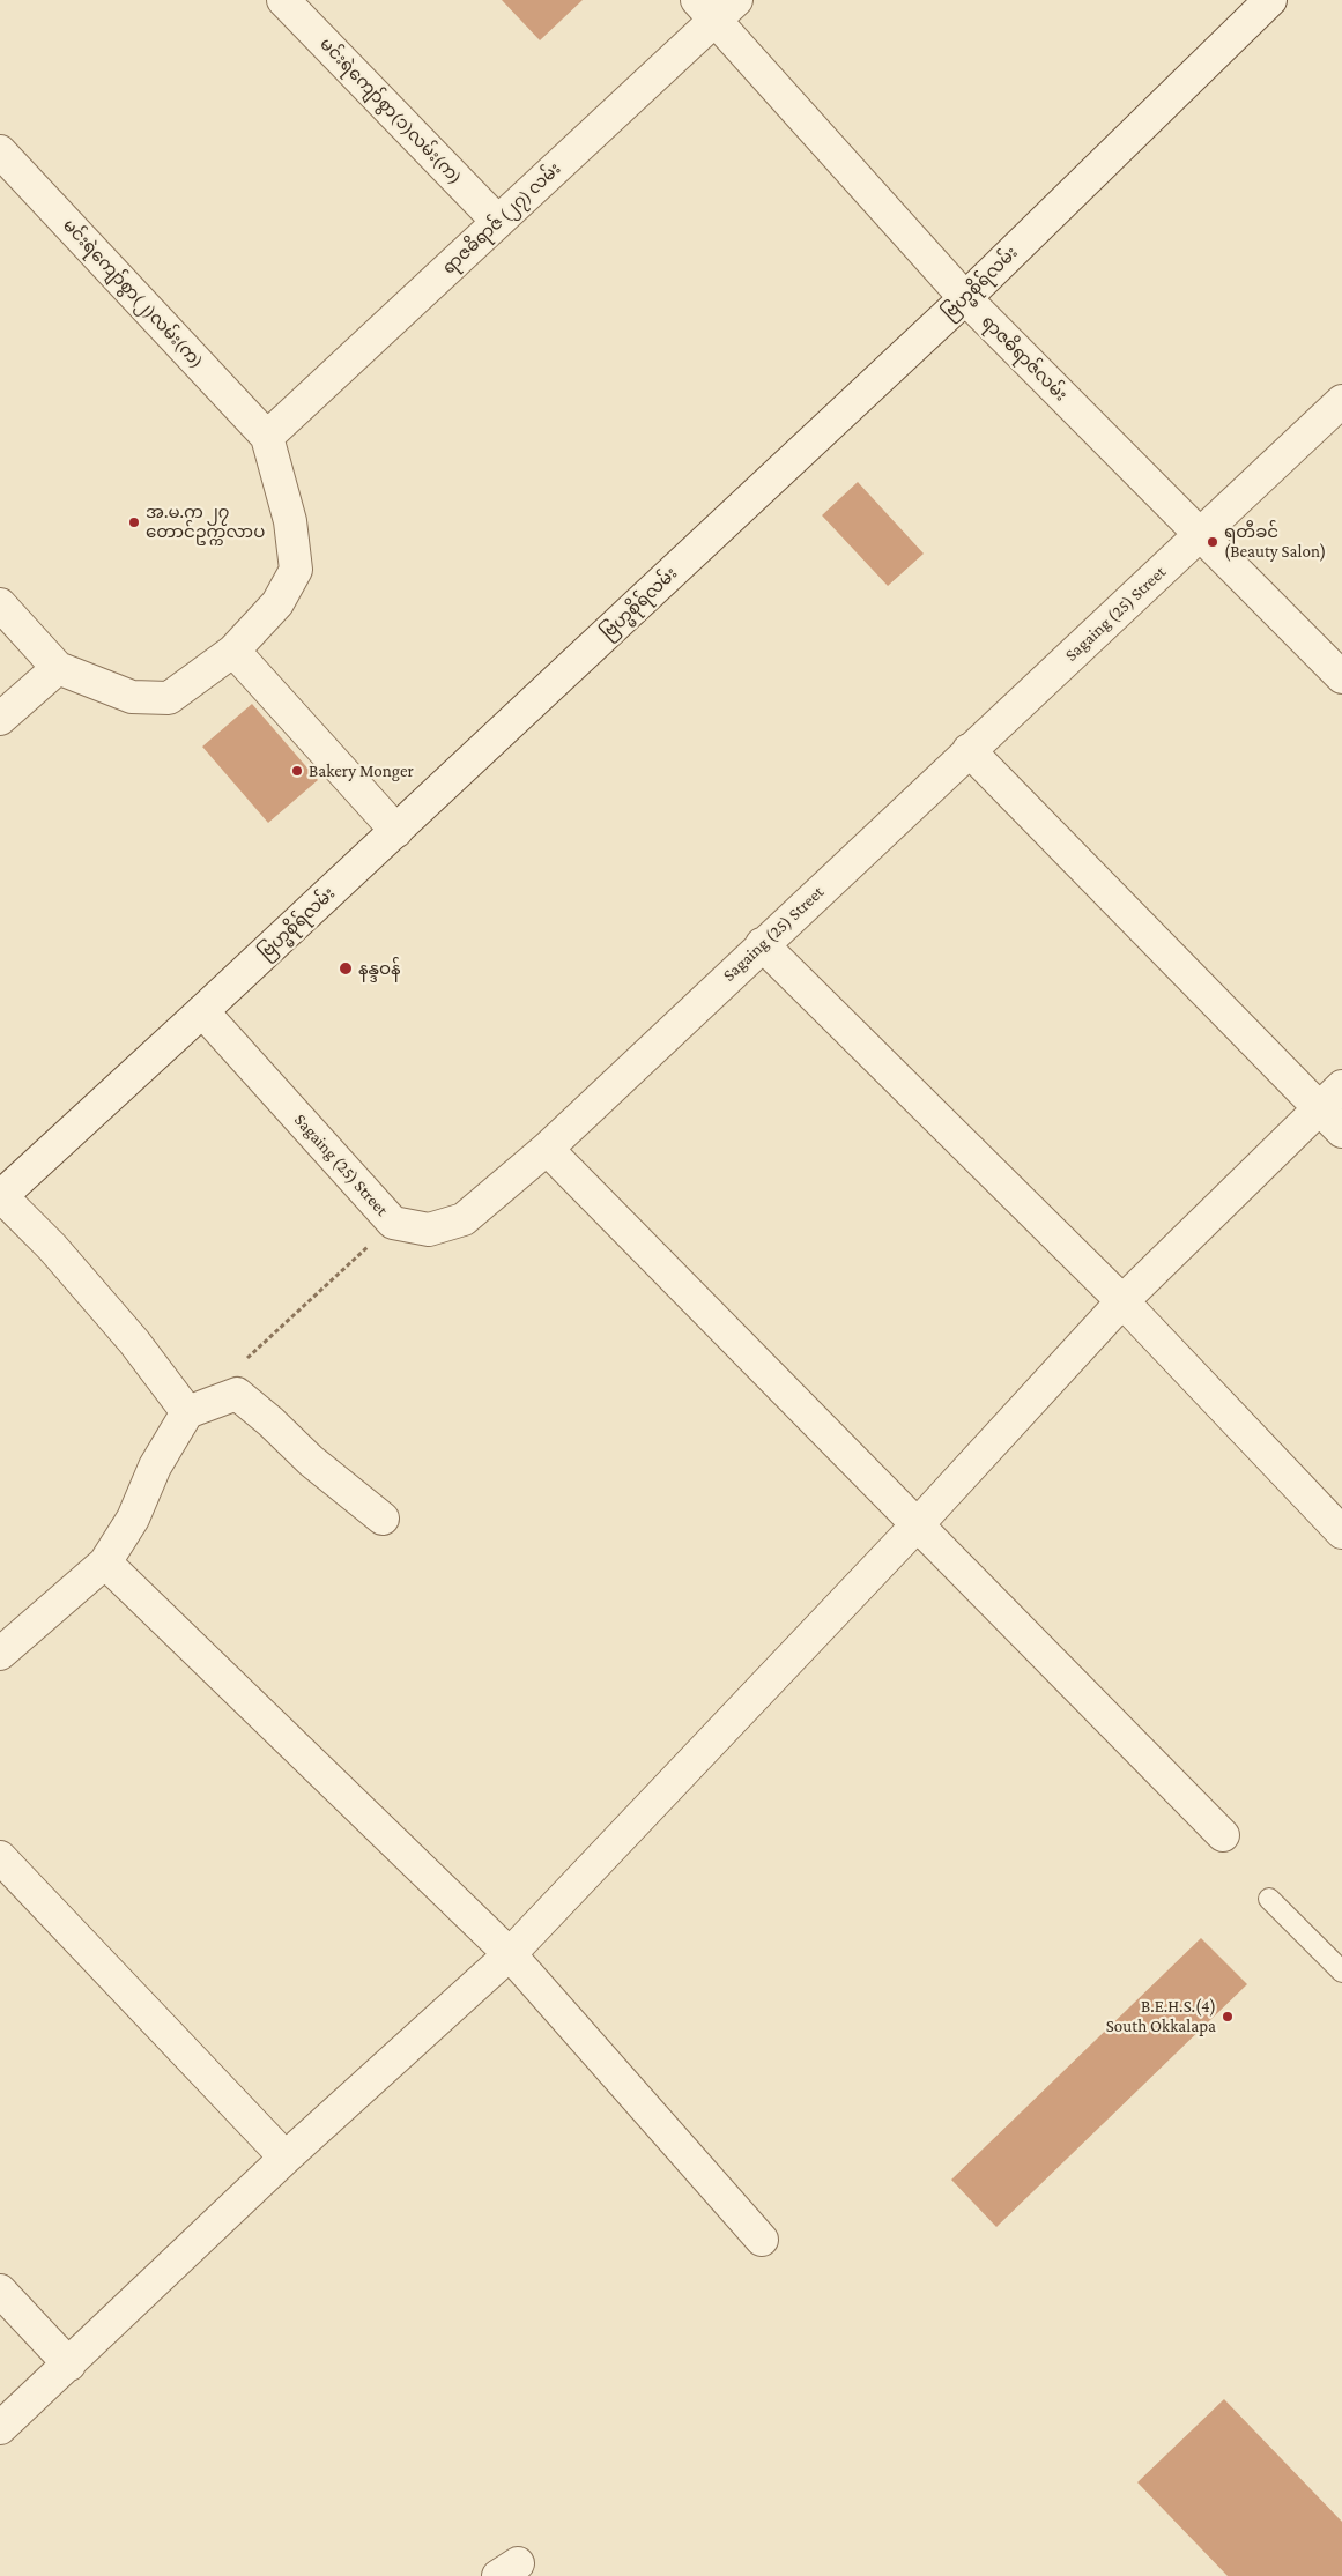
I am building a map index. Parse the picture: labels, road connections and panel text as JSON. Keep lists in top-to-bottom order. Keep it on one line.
{"streets":{"street":["မင်းရဲကျော်စွာ(၁)လမ်း(က)","ရာဇဓိရာဇ် (၂၇) လမ်း","ဗြဟ္မစိုရ်လမ်း","မင်းရဲကျော်စွာ(၂)လမ်း(က)","ရာဇဓိရာဇ်လမ်း","Sagaing (25) Street"]},"crossings":[["မင်းရဲကျော်စွာ(၁)လမ်း(က)","ရာဇဓိရာဇ် (၂၇) လမ်း"],["ရာဇဓိရာဇ် (၂၇) လမ်း","မင်းရဲကျော်စွာ(၂)လမ်း(က)"],["ရာဇဓိရာဇ် (၂၇) လမ်း","ရာဇဓိရာဇ်လမ်း"],["ဗြဟ္မစိုရ်လမ်း","ရာဇဓိရာဇ်လမ်း"],["ဗြဟ္မစိုရ်လမ်း","Sagaing (25) Street"],["ရာဇဓိရာဇ်လမ်း","Sagaing (25) Street"]],"places":["အ.မ.က ၂၇ တောင်ဥက္ကလာပ","ရတီခင် (Beauty Salon)","Bakery Monger","နန္ဒဝန်","B.E.H.S.(4) South Okkalapa"]}
